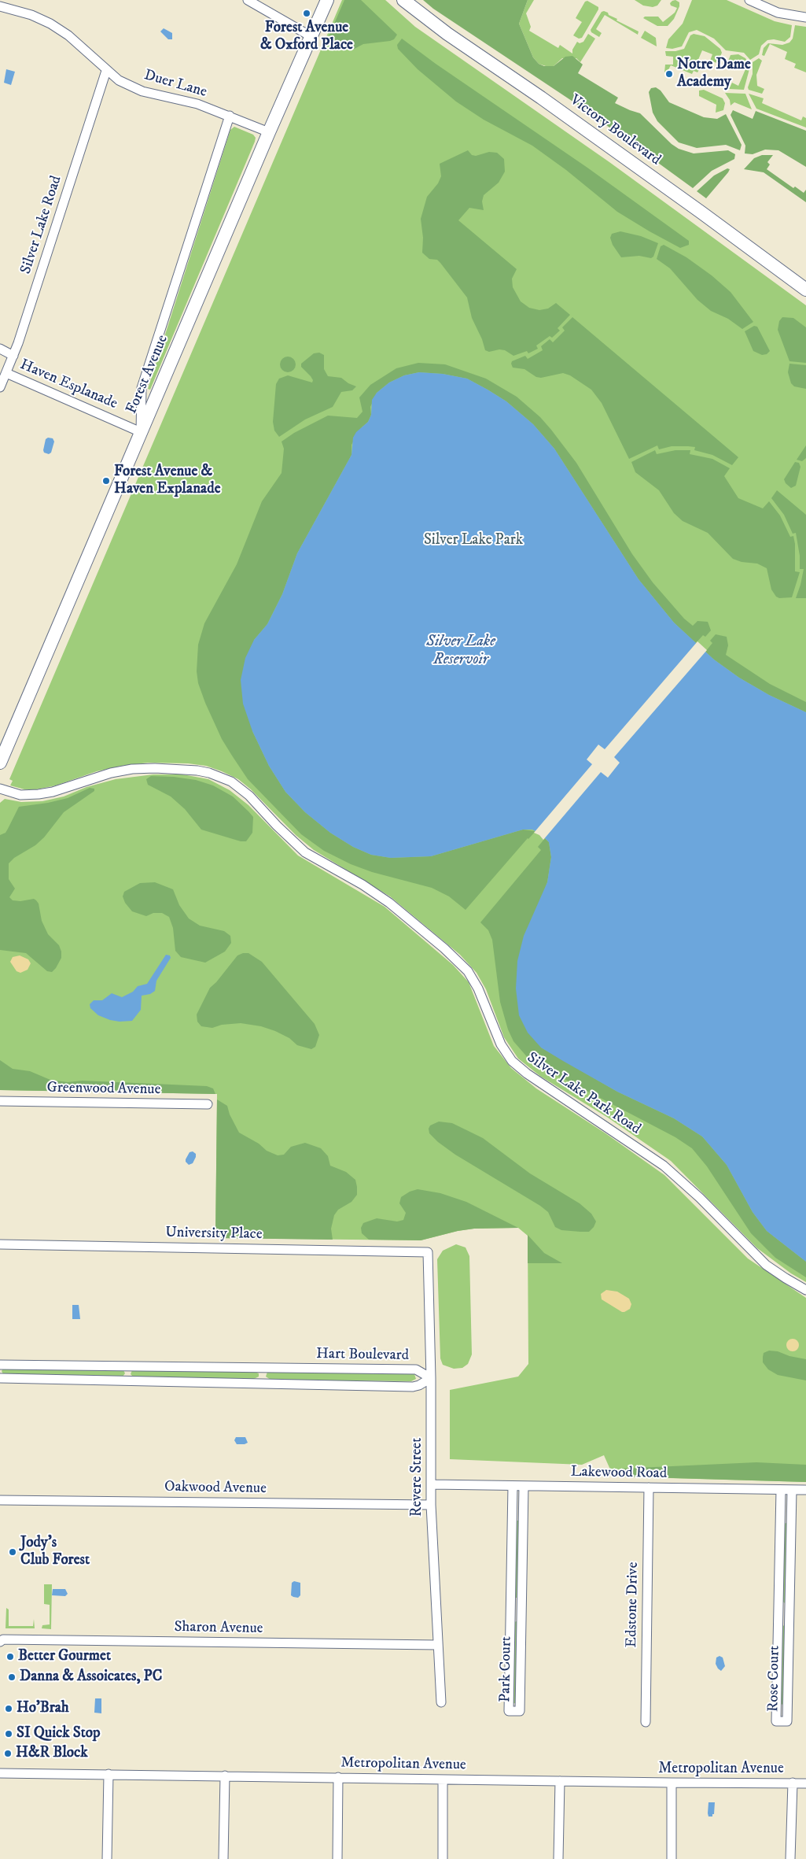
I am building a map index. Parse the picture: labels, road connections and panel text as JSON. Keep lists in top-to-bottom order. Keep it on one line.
{"streets":{"main road":["Victory Boulevard","Forest Avenue"],"street":["Duer Lane","Silver Lake Road","Haven Esplanade","Greenwood Avenue","Silver Lake Park Road","University Place","Hart Boulevard","Lakewood Road","Revere Street","Oakwood Avenue","Edstone Drive","Sharon Avenue","Park Court","Rose Court","Metropolitan Avenue"]},"crossings":[["Duer Lane","Silver Lake Road"],["Duer Lane","Forest Avenue"],["Silver Lake Road","Haven Esplanade"],["Forest Avenue","Haven Esplanade"],["University Place","Revere Street"],["Hart Boulevard","Revere Street"],["Lakewood Road","Revere Street"],["Lakewood Road","Edstone Drive"],["Lakewood Road","Park Court"],["Lakewood Road","Rose Court"],["Revere Street","Oakwood Avenue"],["Revere Street","Sharon Avenue"]],"water":["Silver Lake Reservoir"],"parks":["Silver Lake Park"],"places":["Forest Avenue & Oxford Place","Notre Dame Academy","Forest Avenue & Haven Explanade","Jody's Club Forest","Better Gourmet","Danna & Assoicates, PC","Ho'Brah","SI Quick Stop","H&R Block"]}
